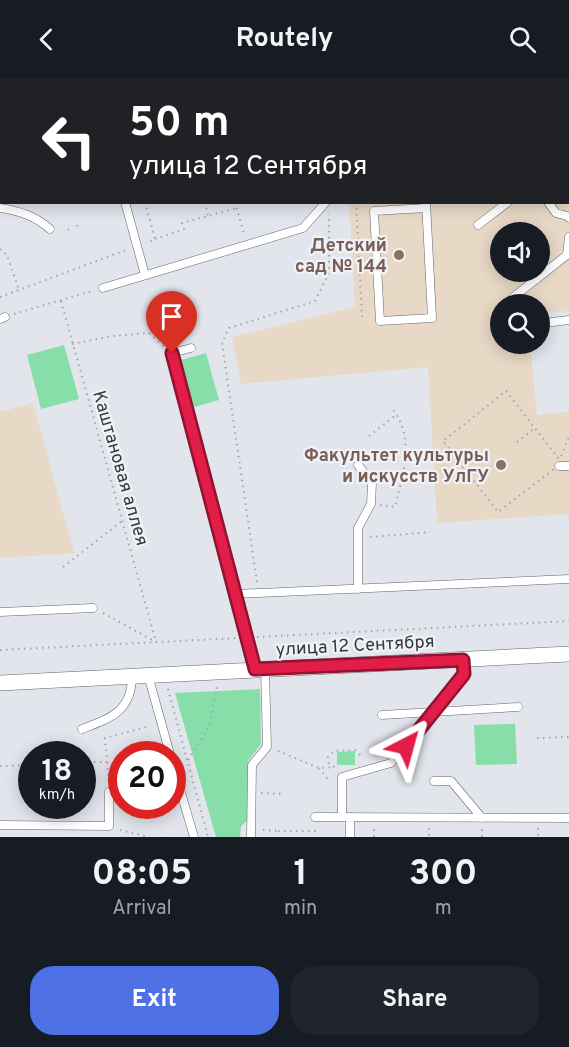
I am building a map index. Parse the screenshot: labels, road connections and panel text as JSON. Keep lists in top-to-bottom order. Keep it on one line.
{"streets":{"street":["улица 12 Сентября"],"path":["Каштановая аллея"]},"places":["Детский сад № 144","Факультет культуры и искусств УлГУ"],"page":{"header":"Routely","turn":["50 m","улица 12 Сентября"],"speed":"18 km/h","limit":"20","eta":["08:05","Arrival","1","min","300","m"],"buttons":["Exit","Share"]}}
